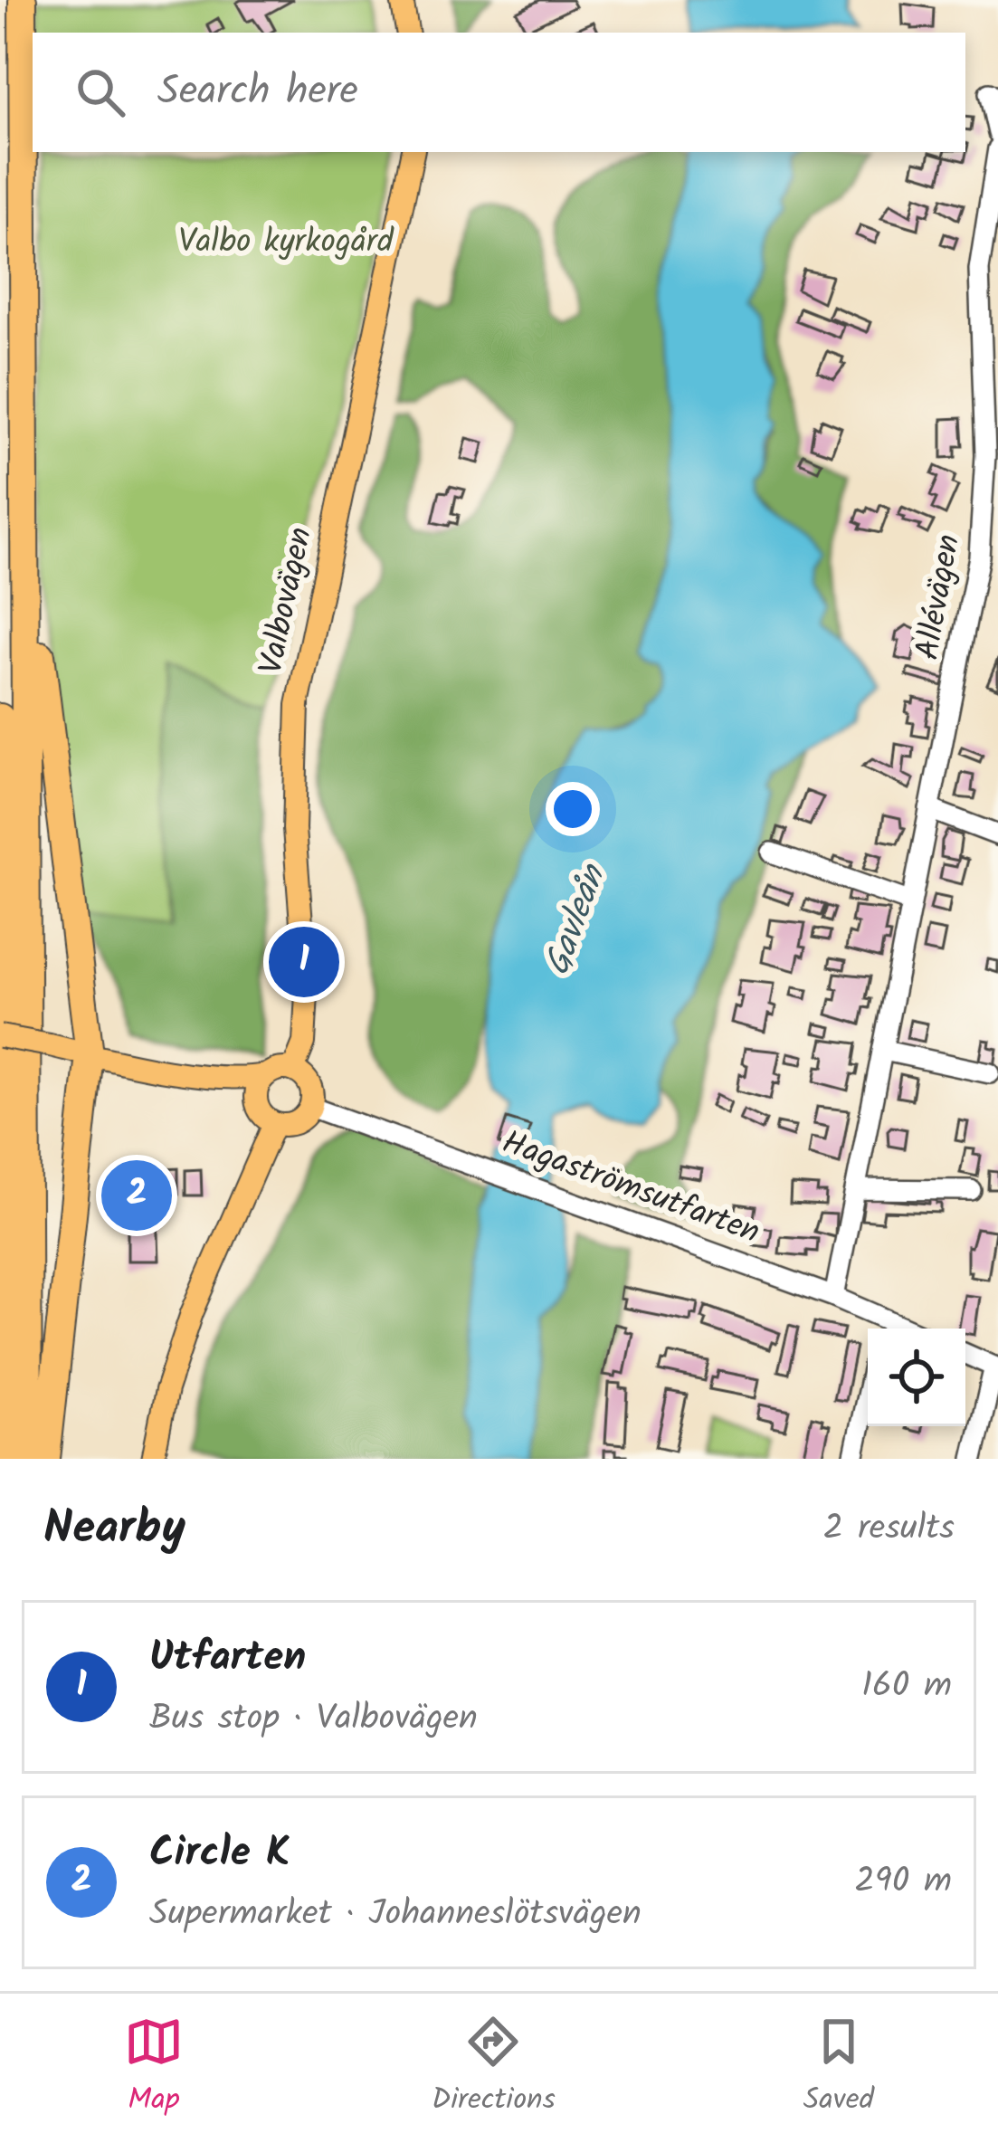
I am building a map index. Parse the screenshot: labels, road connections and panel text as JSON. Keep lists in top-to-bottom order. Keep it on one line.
{"streets":{"main road":["Valbovägen"],"street":["Allévägen","Hagaströmsutfarten"]},"crossings":[["Allévägen","Hagaströmsutfarten"],["Valbovägen","Hagaströmsutfarten"]],"water":["Gavleån"],"parks":["Valbo kyrkogård"],"page":{"search":"Search here","pins":["1","2"],"heading":["Nearby","2 results"],"list":[{"mark":"1","name":"Utfarten","note":"Bus stop · Valbovägen","value":"160 m"},{"mark":"2","name":"Circle K","note":"Supermarket · Johanneslötsvägen","value":"290 m"}],"nav":["Map","Directions","Saved"]}}
